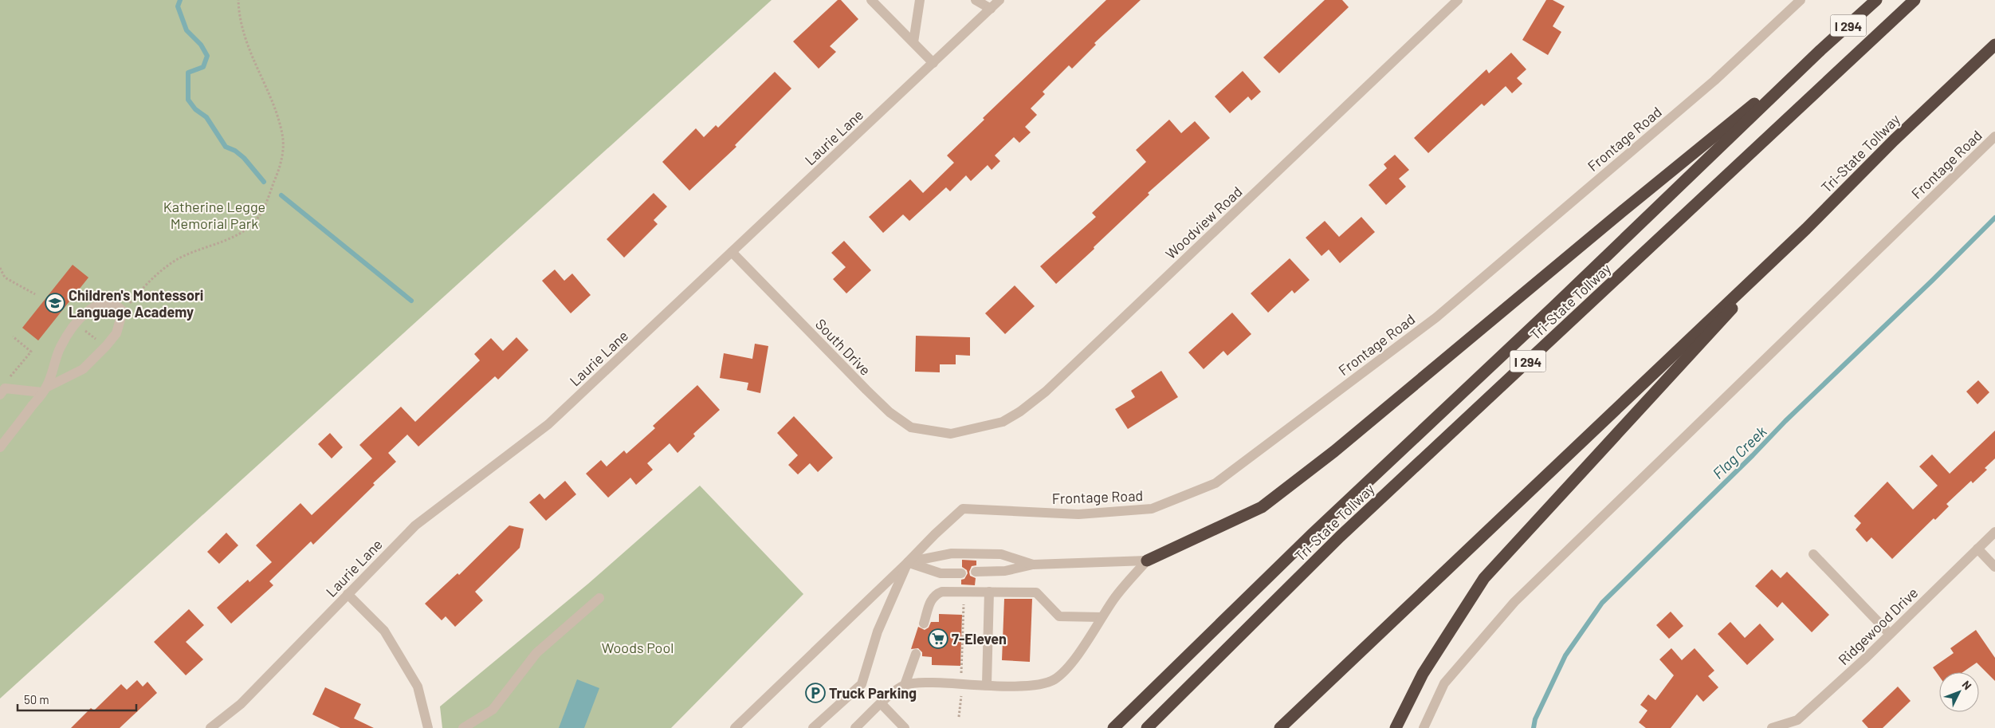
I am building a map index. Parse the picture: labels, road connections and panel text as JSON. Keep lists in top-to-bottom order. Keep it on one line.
{"streets":{"highway":["I 294","Tri-State Tollway"],"street":["Laurie Lane","Frontage Road","Woodview Road","South Drive","Ridgewood Drive"]},"crossings":[["Laurie Lane","South Drive"],["Woodview Road","South Drive"]],"water":["Flag Creek"],"parks":["Katherine Legge Memorial Park","Woods Pool"],"places":{"school or university":["Children's Montessori Language Academy"],"supermarket":["7-Eleven"],"parking":["Truck Parking"]},"scale_bar":"50 m","north":"top right"}
